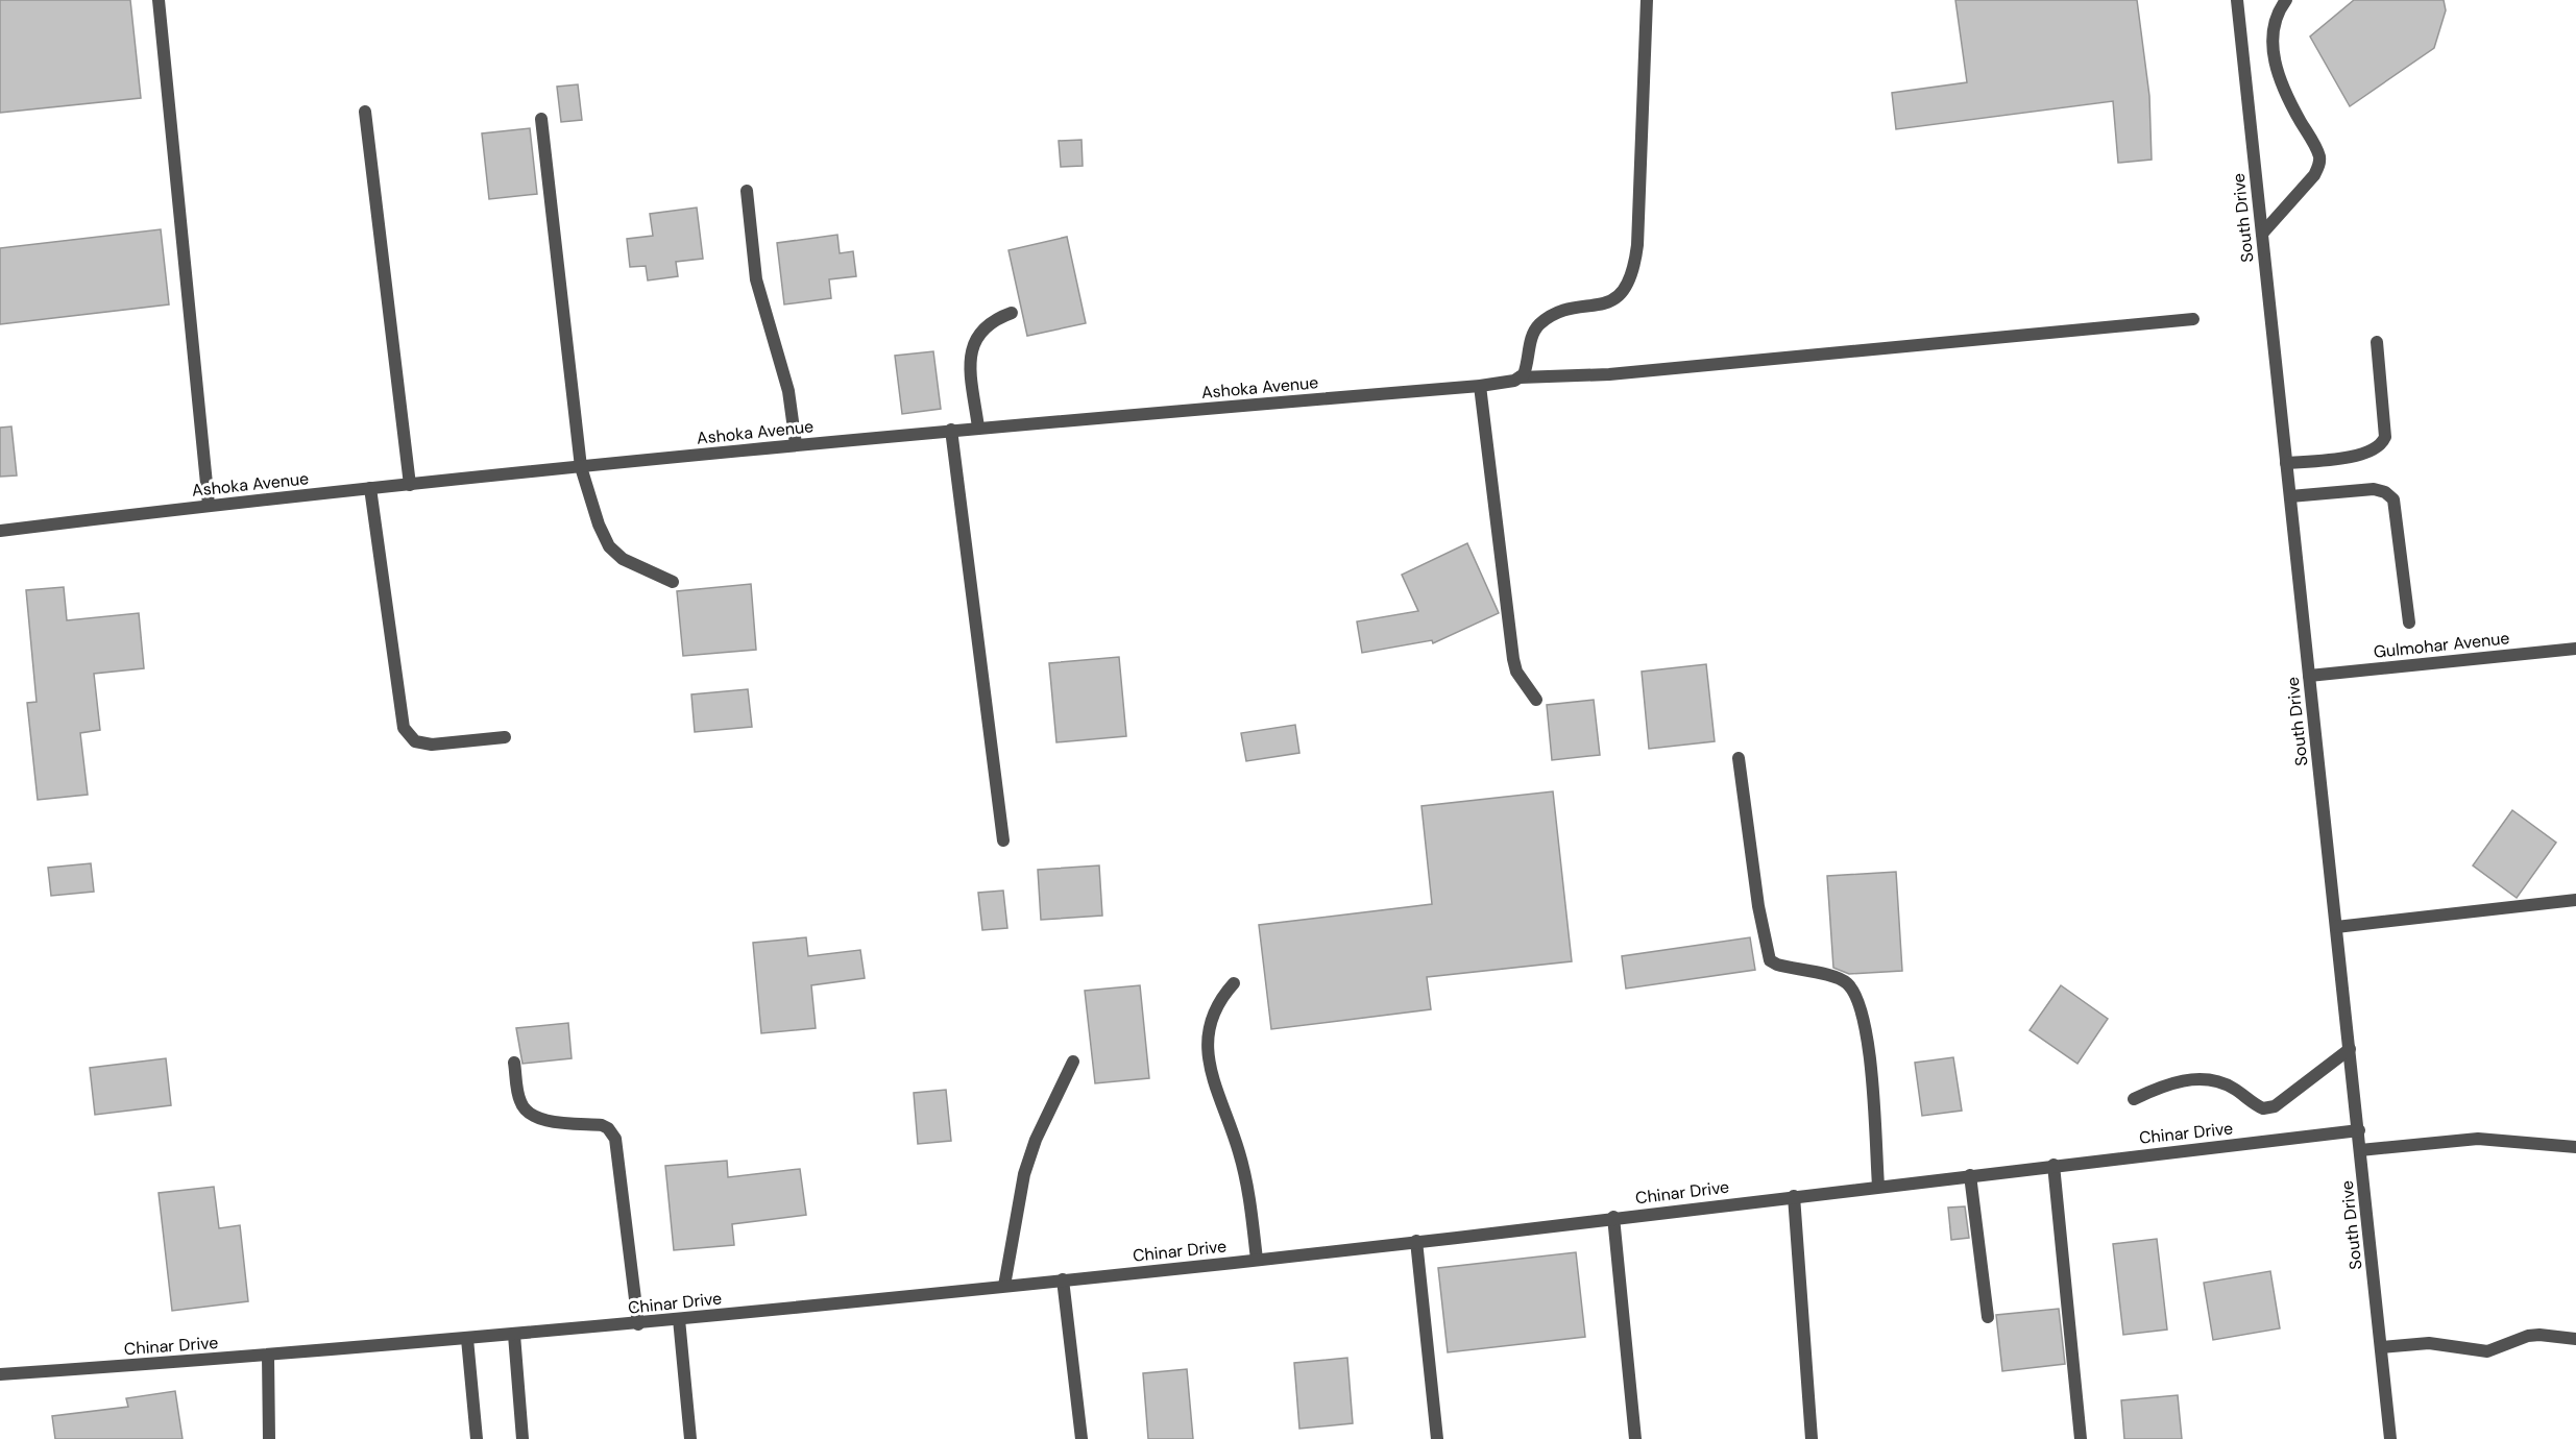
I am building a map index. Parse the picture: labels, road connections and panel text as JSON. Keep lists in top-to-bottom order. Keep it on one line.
{"streets":{"street":["South Drive","Ashoka Avenue","Gulmohar Avenue","Chinar Drive"]},"crossings":[["South Drive","Gulmohar Avenue"],["South Drive","Chinar Drive"]]}
